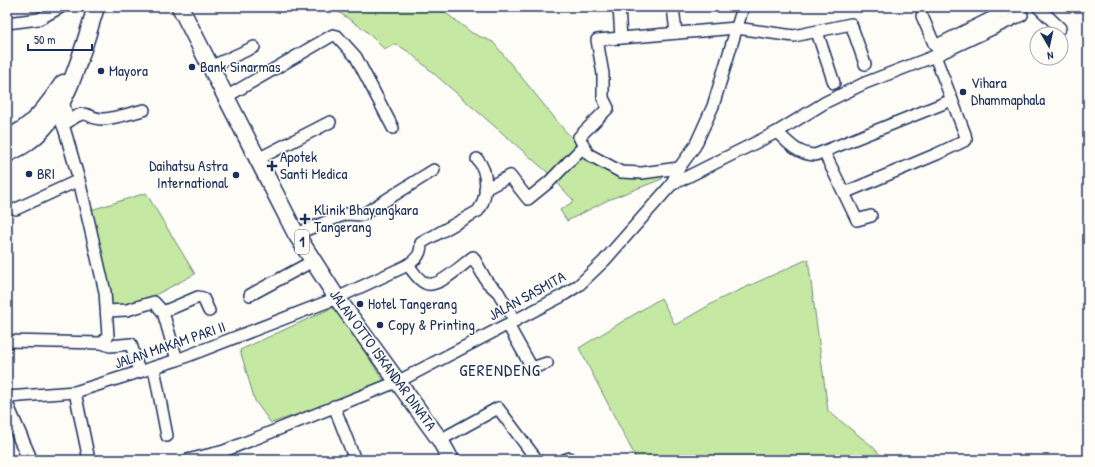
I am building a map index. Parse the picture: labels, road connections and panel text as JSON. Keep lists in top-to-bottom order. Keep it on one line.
{"streets":{"highway":["1","JALAN OTTO ISKANDAR DINATA"],"street":["JALAN SASMITA","JALAN MAKAM PARI II"]},"crossings":[["JALAN SASMITA","JALAN OTTO ISKANDAR DINATA"],["JALAN MAKAM PARI II","JALAN OTTO ISKANDAR DINATA"]],"districts":["GERENDENG"],"places":{"other":["Bank Sinarmas","Mayora","Vihara Dhammaphala","BRI","Daihatsu Astra International","Hotel Tangerang","Copy & Printing"],"health":["Apotek Santi Medica","Klinik Bhayangkara Tangerang"]},"scale_bar":"50 m","north":"bottom"}
